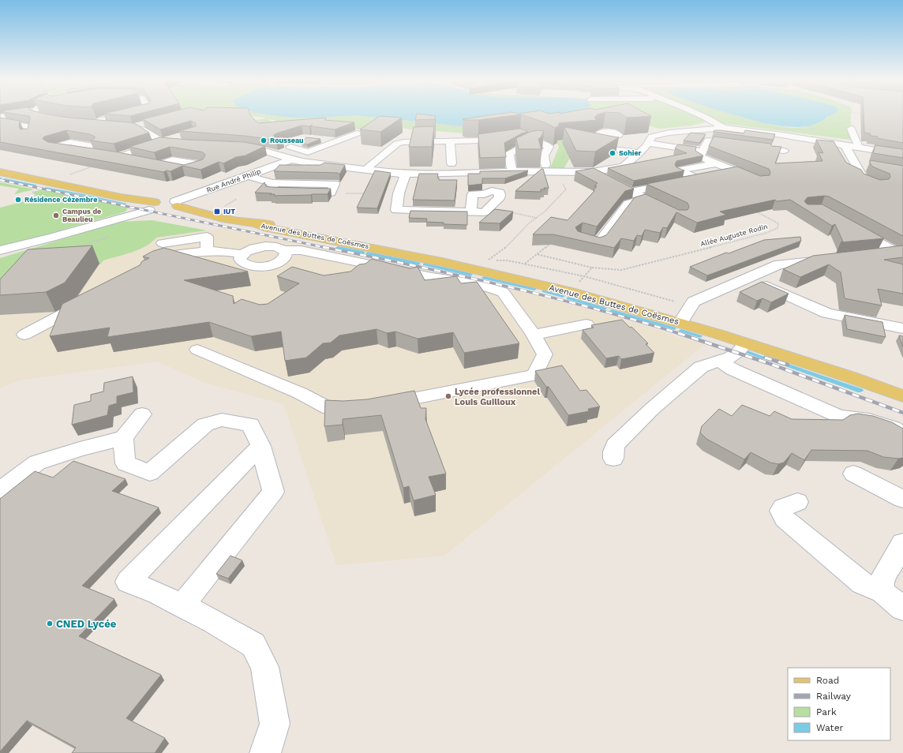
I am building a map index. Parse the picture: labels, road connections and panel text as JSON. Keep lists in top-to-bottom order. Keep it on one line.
{"streets":{"main road":["Avenue des Buttes de Coësmes"],"street":["Rue André Philip"],"path":["Allée Auguste Rodin"]},"crossings":[["Rue André Philip","Avenue des Buttes de Coësmes"]],"places":{"other":["Rousseau","Sohier","Résidence Cézembre","Campus de Beaulieu","Lycée professionnel Louis Guilloux","CNED Lycée"],"transit":["IUT"]},"legend":["Road","Railway","Park","Water"]}
